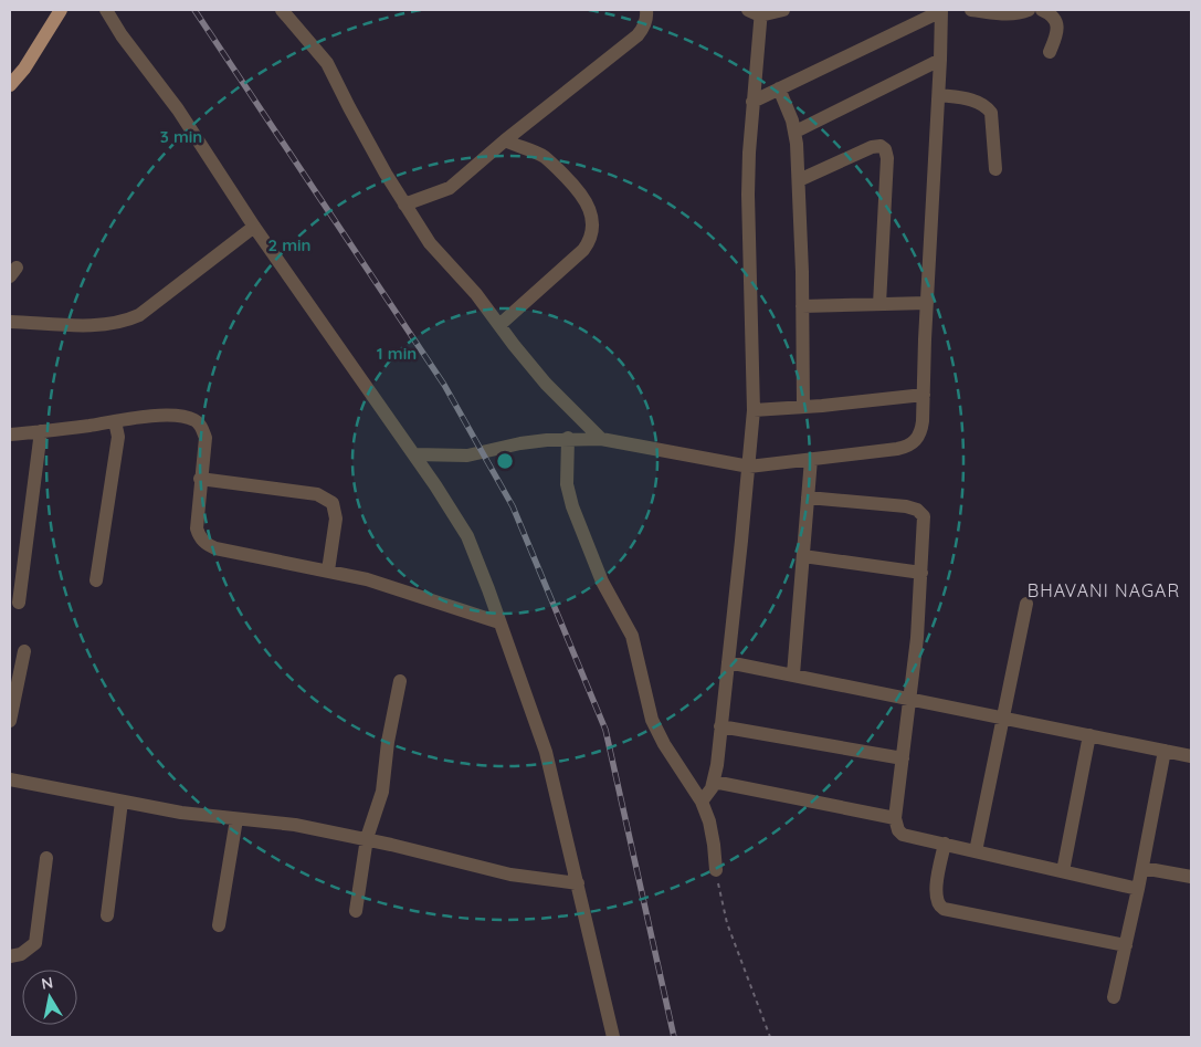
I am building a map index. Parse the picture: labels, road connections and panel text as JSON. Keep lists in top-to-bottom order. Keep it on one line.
{"districts":["BHAVANI NAGAR"],"north":"top","rings":["3 min","2 min","1 min"]}
